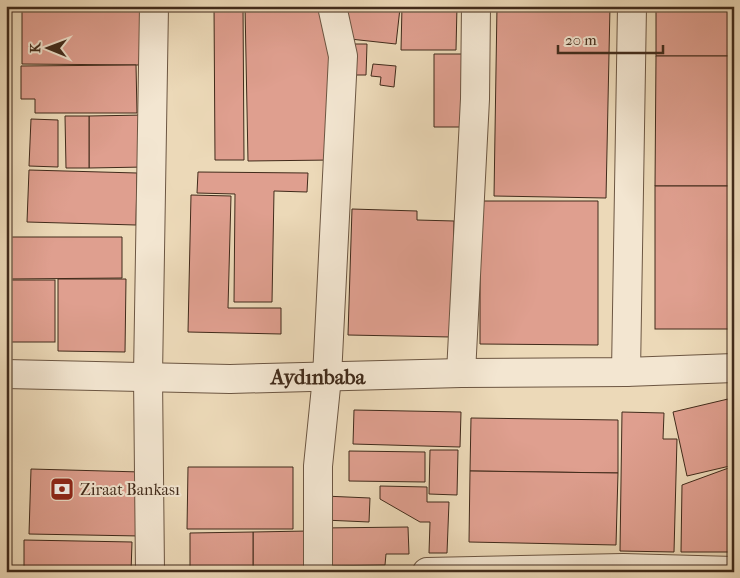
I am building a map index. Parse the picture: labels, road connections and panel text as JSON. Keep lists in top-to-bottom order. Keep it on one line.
{"districts":["Aydınbaba"],"places":{"bank":["Ziraat Bankası"]},"scale_bar":"20 m","north":"left"}
